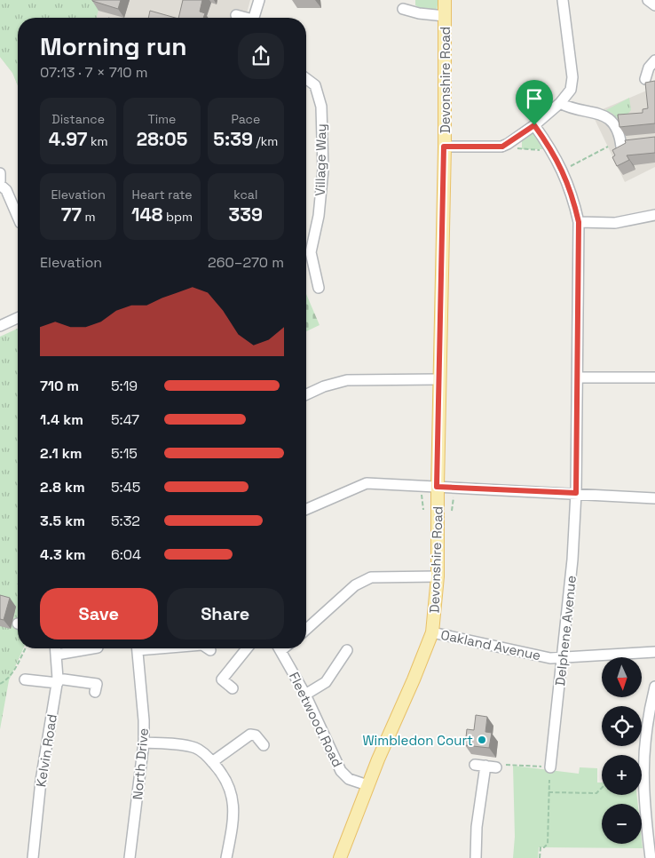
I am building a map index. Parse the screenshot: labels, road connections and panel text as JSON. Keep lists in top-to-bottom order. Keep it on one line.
{"streets":{"main road":["Devonshire Road"],"street":["Village Way","Delphene Avenue","Oakland Avenue","Fleetwood Road","Kelvin Road","North Drive"]},"crossings":[["Devonshire Road","Oakland Avenue"],["Devonshire Road","Fleetwood Road"],["Delphene Avenue","Oakland Avenue"]],"places":["Wimbledon Court"],"north":"bottom","page":{"heading":["Morning run","07:13 · 7 × 710 m"],"stats":[["Distance","4.97 km"],["Time","28:05"],["Pace","5:39 /km"],["Elevation","77 m"],["Heart rate","148 bpm"],["kcal","339"]],"chart":["Elevation","260–270 m"],"list":[{"name":"710 m","note":"5:19"},{"name":"1.4 km","note":"5:47"},{"name":"2.1 km","note":"5:15"},{"name":"2.8 km","note":"5:45"},{"name":"3.5 km","note":"5:32"},{"name":"4.3 km","note":"6:04"}],"buttons":["Save","Share"],"map_buttons":["+","−"]}}
